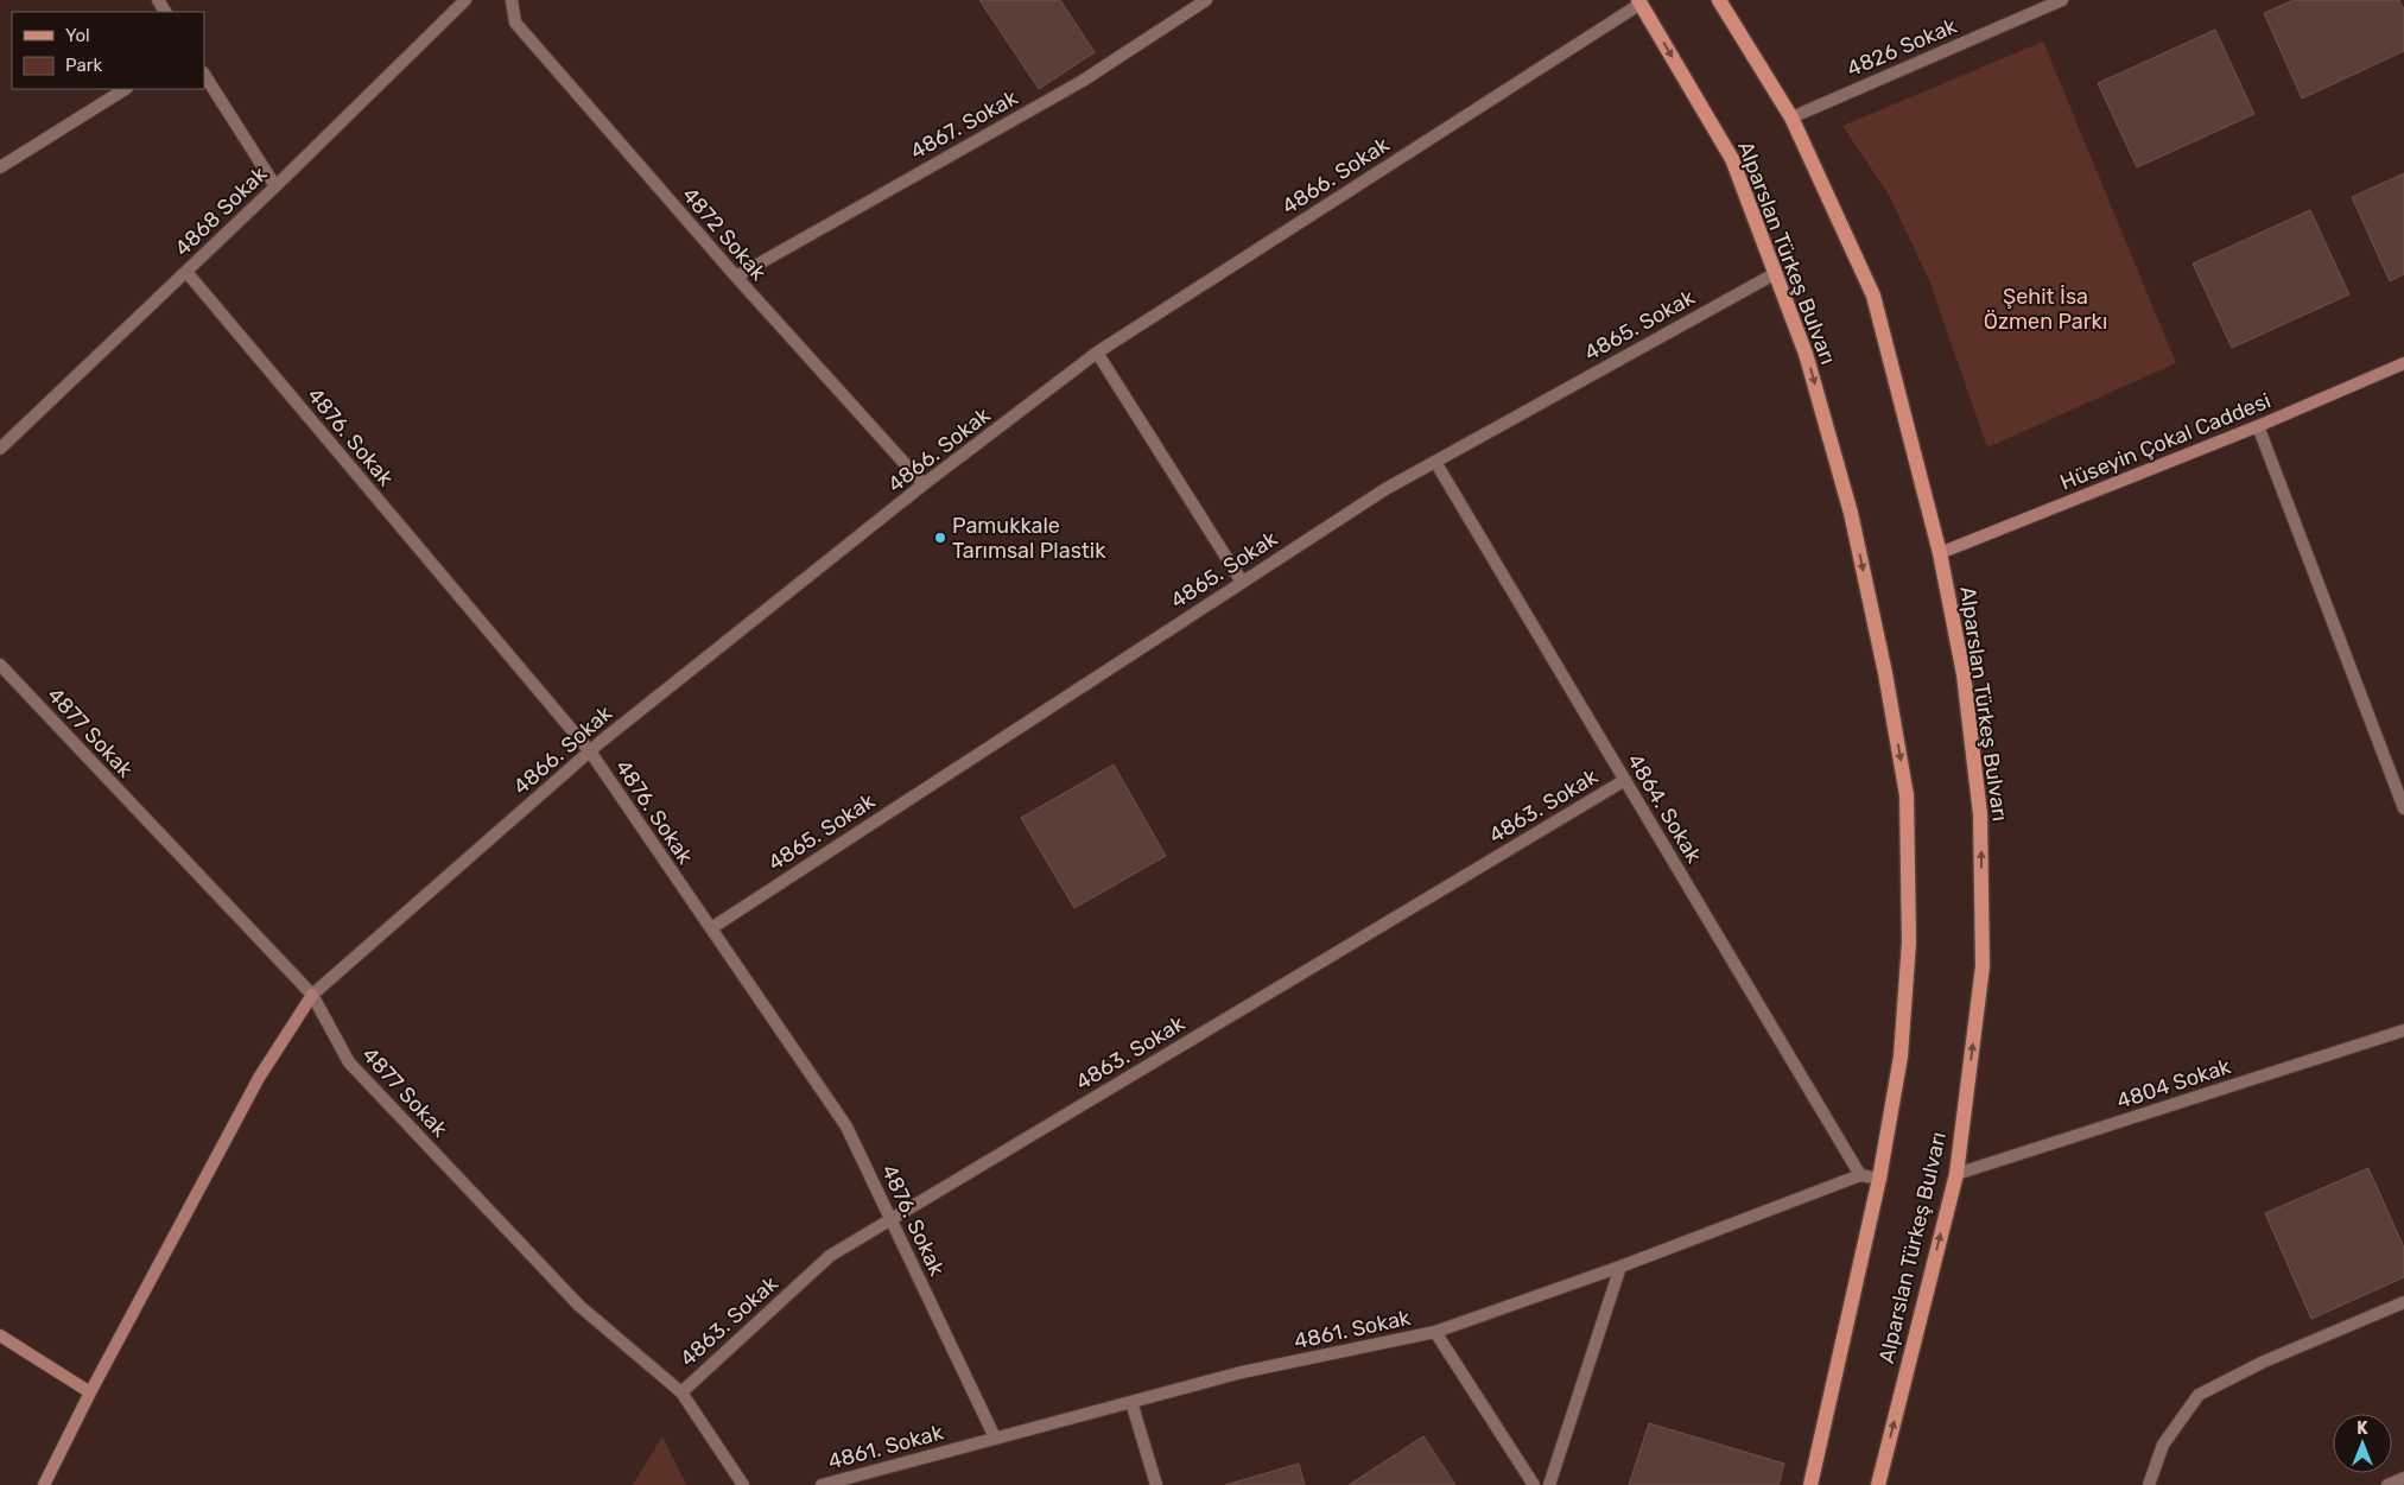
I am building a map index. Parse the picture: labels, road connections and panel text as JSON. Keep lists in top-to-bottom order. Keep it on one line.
{"streets":{"main road":["Alparslan Türkeş Bulvarı","Hüseyin Çokal Caddesi"],"street":["4826 Sokak","4867. Sokak","4866. Sokak","4868 Sokak","4872 Sokak","4865. Sokak","4876. Sokak","4877 Sokak","4863. Sokak","4864. Sokak","4804 Sokak","4861. Sokak"]},"crossings":[["4826 Sokak","Alparslan Türkeş Bulvarı"],["4867. Sokak","4872 Sokak"],["4866. Sokak","4872 Sokak"],["4866. Sokak","Alparslan Türkeş Bulvarı"],["4866. Sokak","4876. Sokak"],["4866. Sokak","4877 Sokak"],["4868 Sokak","4876. Sokak"],["Alparslan Türkeş Bulvarı","4865. Sokak"],["Alparslan Türkeş Bulvarı","Hüseyin Çokal Caddesi"],["Alparslan Türkeş Bulvarı","4804 Sokak"],["4865. Sokak","4876. Sokak"],["4865. Sokak","4864. Sokak"],["4876. Sokak","4863. Sokak"],["4876. Sokak","4861. Sokak"],["4877 Sokak","4863. Sokak"],["4863. Sokak","4864. Sokak"],["4864. Sokak","4861. Sokak"]],"parks":["Şehit İsa Özmen Parkı"],"places":["Pamukkale Tarımsal Plastik"],"legend":["Yol","Park"],"north":"top"}
